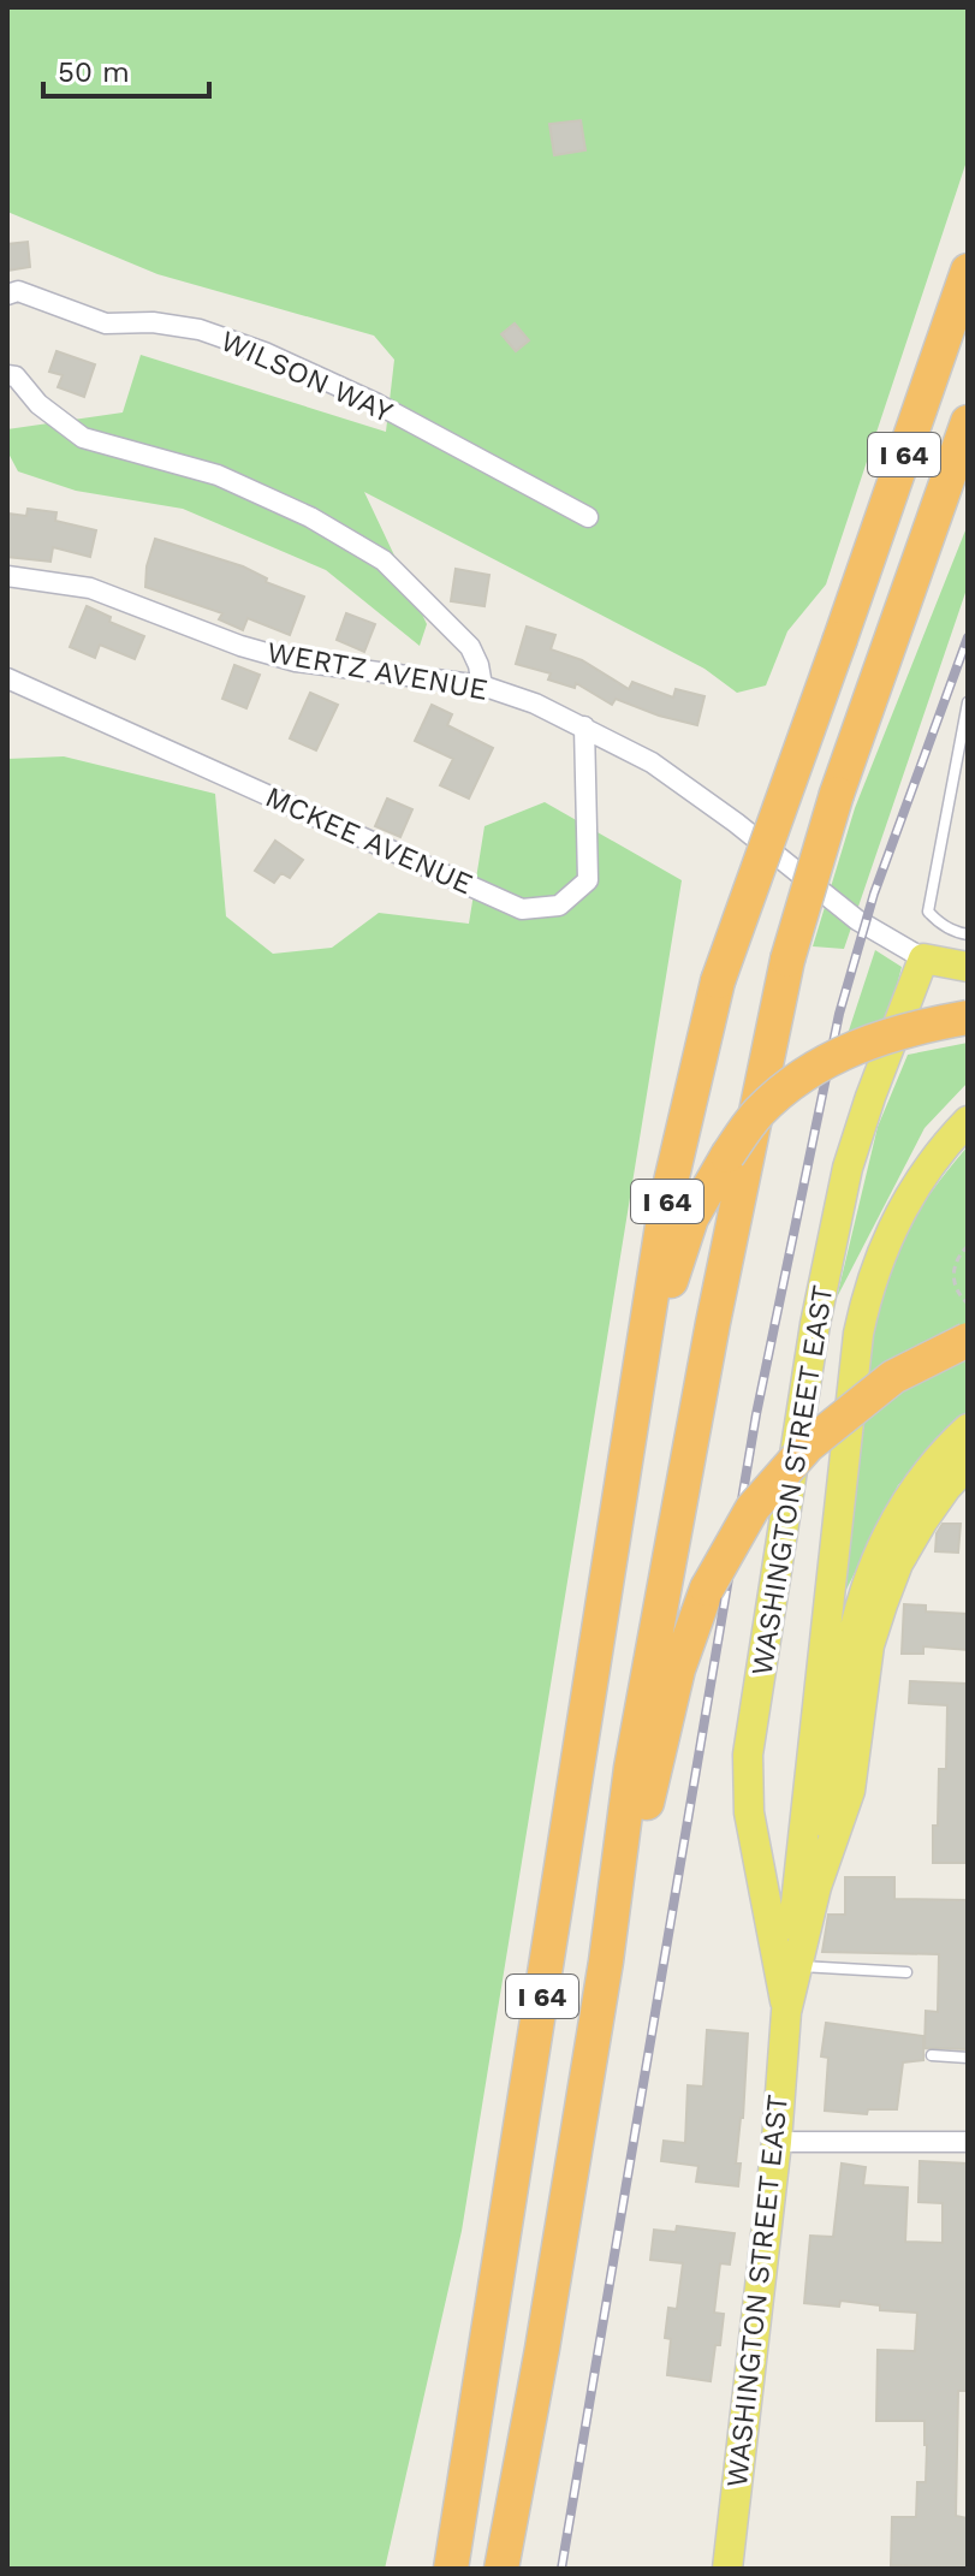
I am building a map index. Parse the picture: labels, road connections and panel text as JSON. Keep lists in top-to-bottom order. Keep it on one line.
{"streets":{"highway":["I 64"],"main road":["WERTZ AVENUE","WASHINGTON STREET EAST"],"street":["WILSON WAY","MCKEE AVENUE"]},"crossings":[["WERTZ AVENUE","MCKEE AVENUE"],["WERTZ AVENUE","WASHINGTON STREET EAST"]],"scale_bar":"50 m"}
